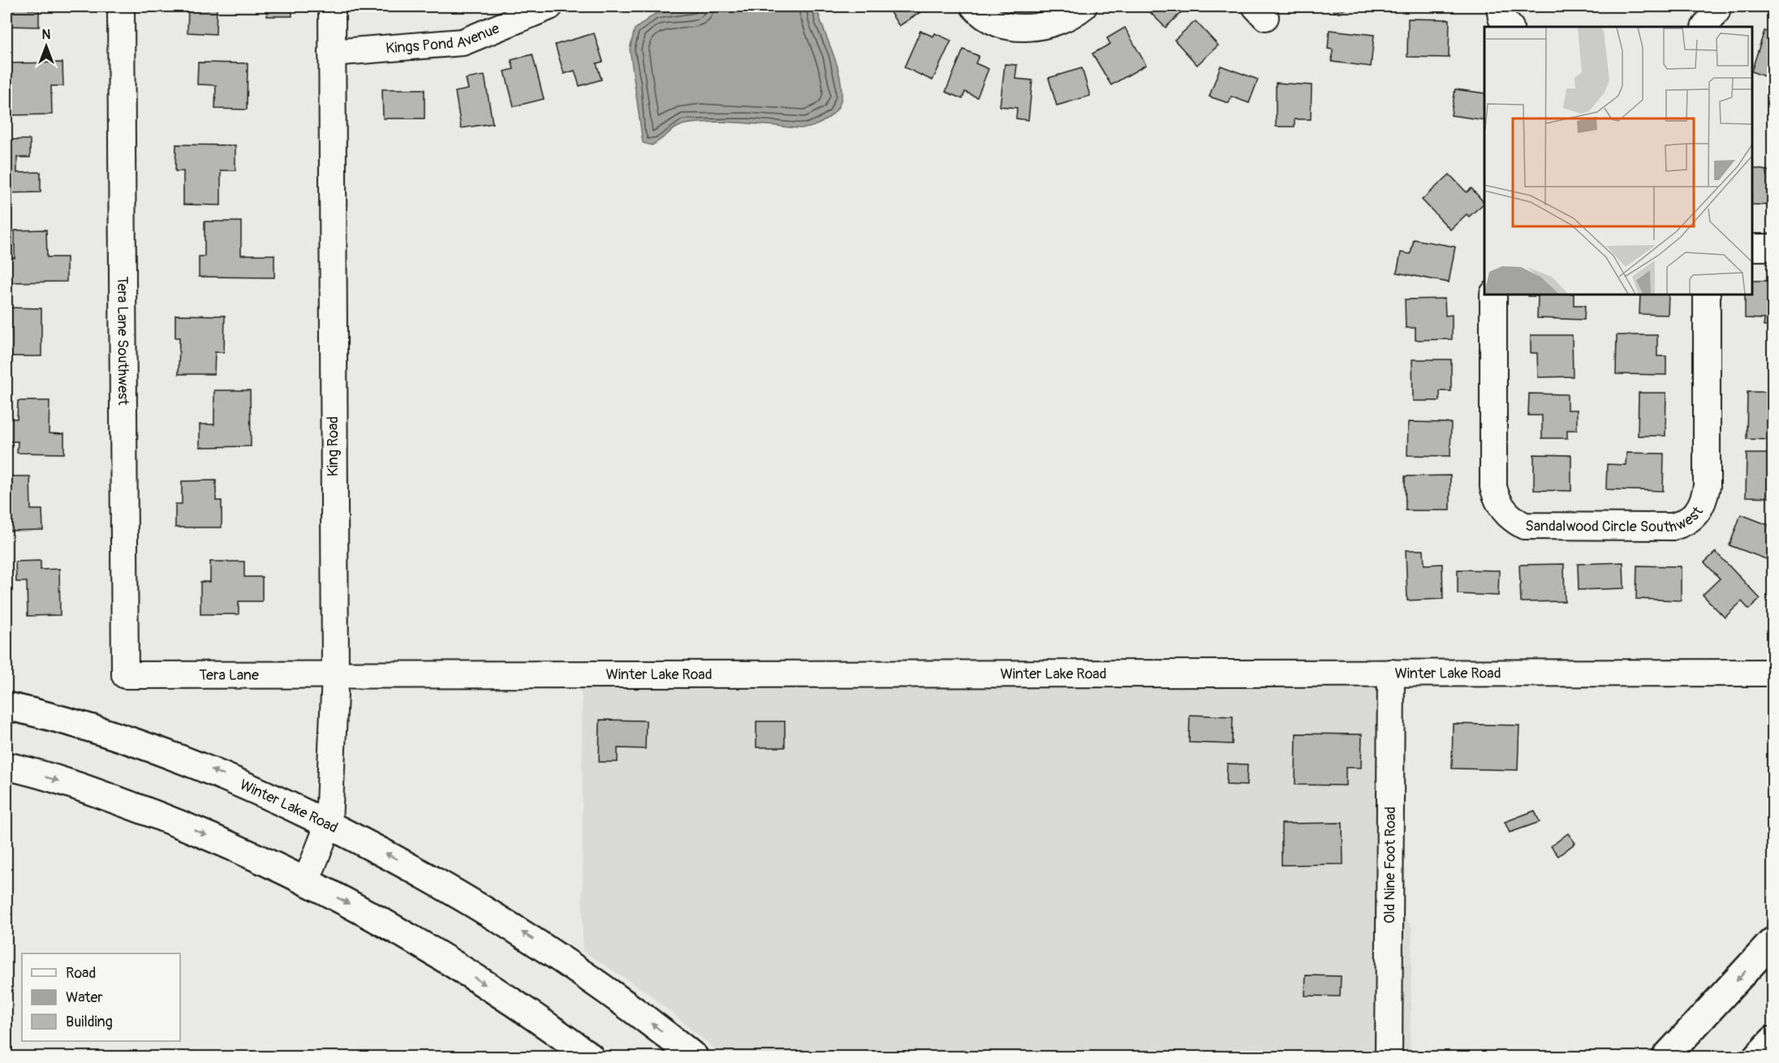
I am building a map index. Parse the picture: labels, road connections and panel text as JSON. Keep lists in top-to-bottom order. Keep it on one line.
{"streets":{"main road":["Winter Lake Road"],"street":["Kings Pond Avenue","Tera Lane Southwest","King Road","Sandalwood Circle Southwest","Tera Lane","Old Nine Foot Road"]},"crossings":[["Kings Pond Avenue","King Road"],["Tera Lane Southwest","Tera Lane"],["King Road","Winter Lake Road"],["King Road","Tera Lane"],["Winter Lake Road","Tera Lane"],["Winter Lake Road","Old Nine Foot Road"]],"legend":["Road","Water","Building"],"north":"top"}
